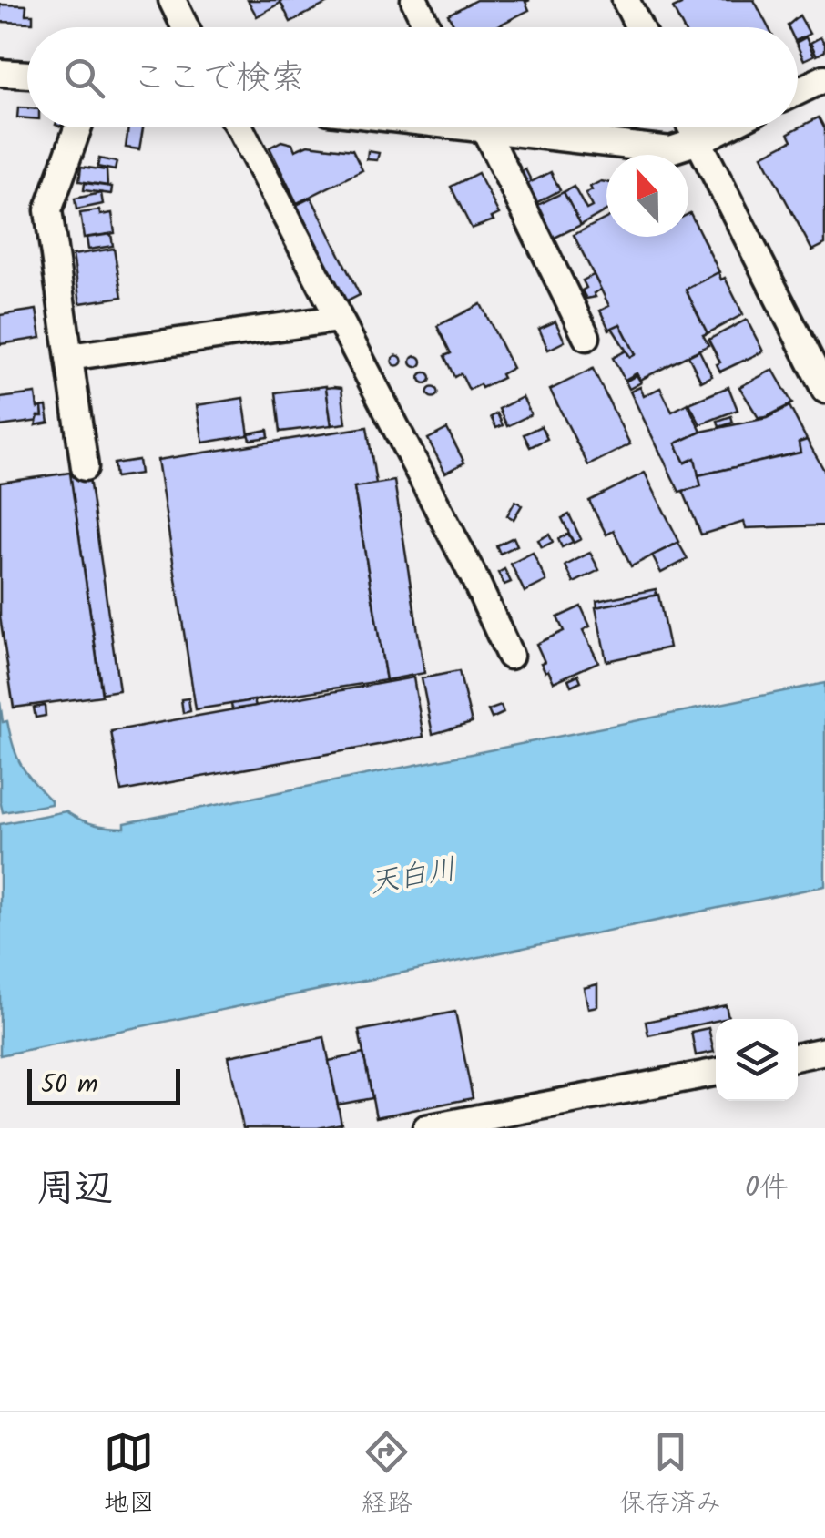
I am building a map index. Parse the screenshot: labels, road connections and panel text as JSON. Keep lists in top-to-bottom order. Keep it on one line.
{"water":["天白川"],"scale_bar":"50 m","north":"top","page":{"search":"ここで検索","scale":"50 m","heading":["周辺","0件"],"nav":["地図","経路","保存済み"]}}
